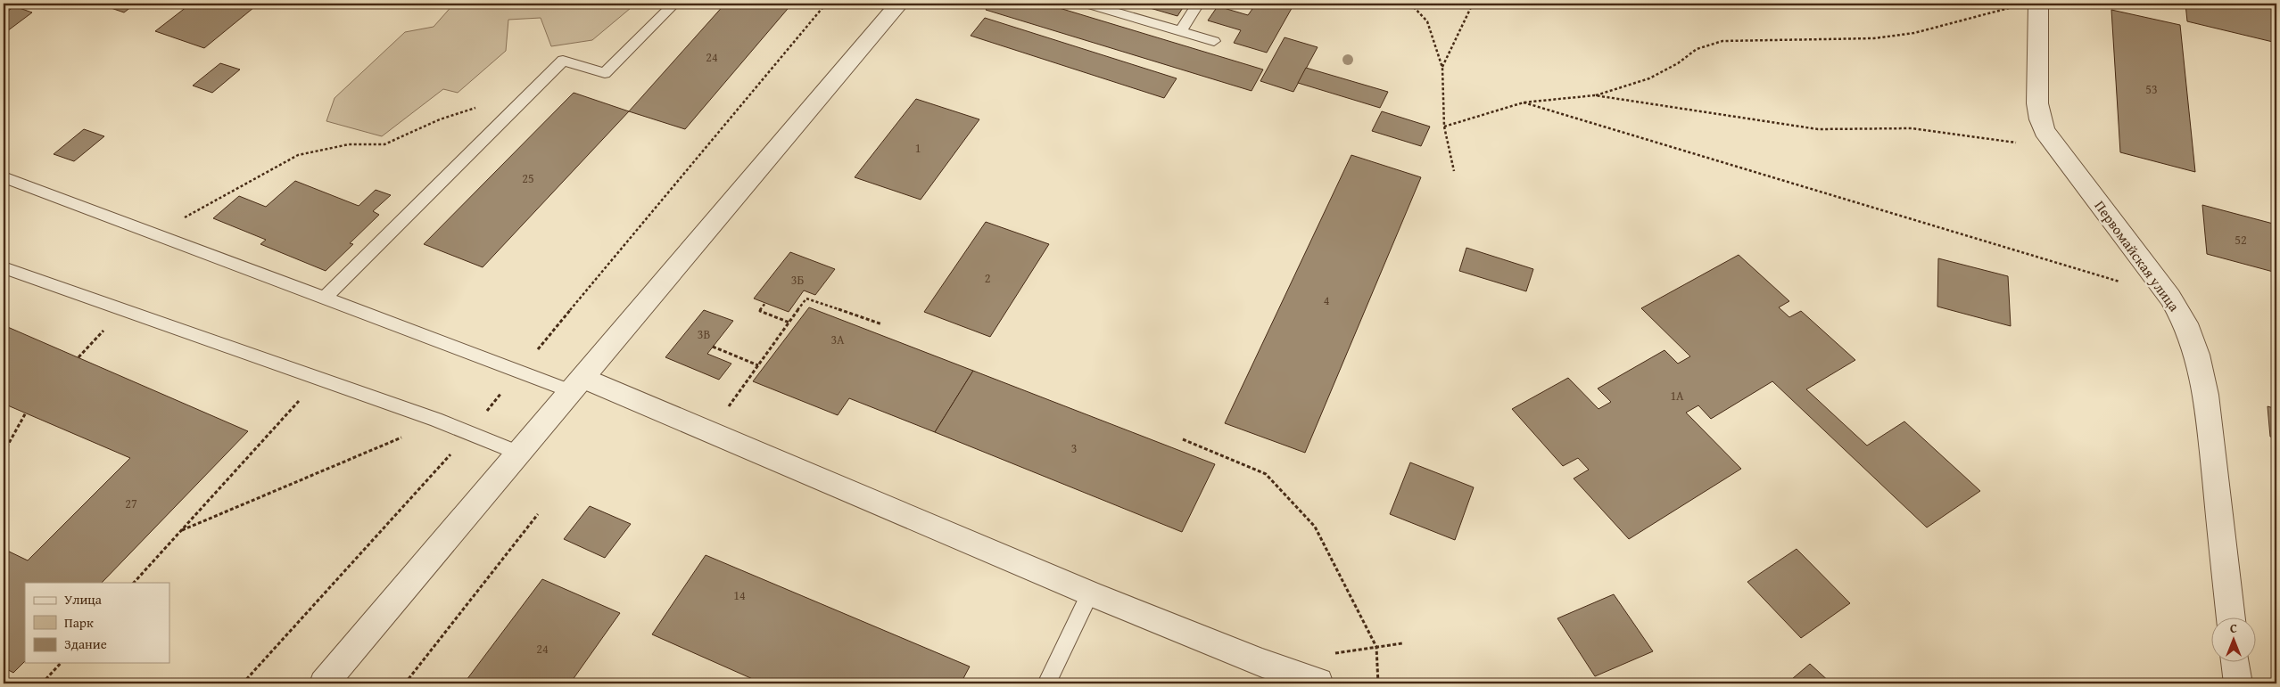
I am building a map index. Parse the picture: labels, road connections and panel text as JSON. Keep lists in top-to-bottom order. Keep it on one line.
{"streets":{"street":["Первомайская улица"]},"house_numbers":["24","53","1","25","52","2","3Б","4","3В","3А","1А","3","27","14","24"],"legend":["Улица","Парк","Здание"],"north":"top"}
